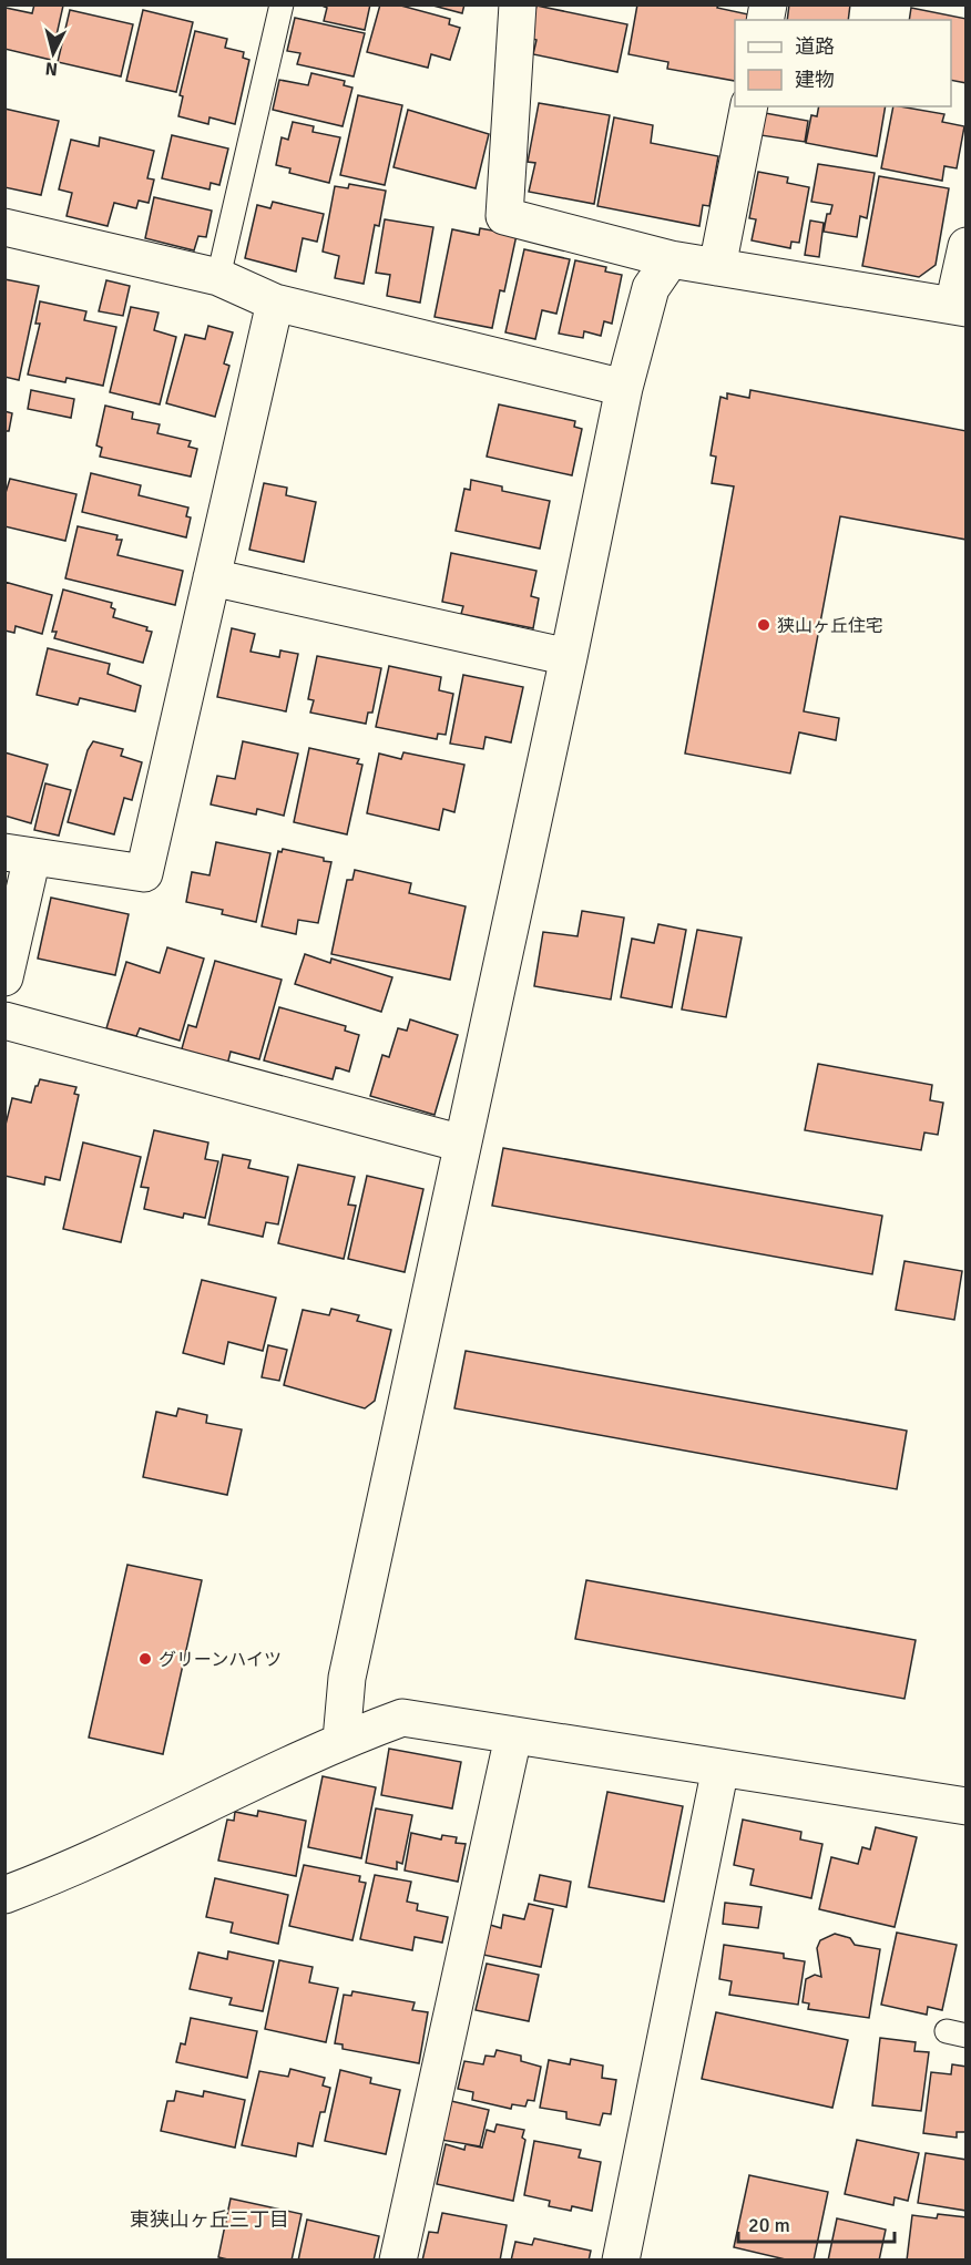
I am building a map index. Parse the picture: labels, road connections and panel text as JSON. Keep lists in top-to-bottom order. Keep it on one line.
{"districts":["東狭山ヶ丘三丁目"],"places":["狭山ヶ丘住宅","グリーンハイツ"],"legend":["道路","建物"],"scale_bar":"20 m","north":"bottom"}
